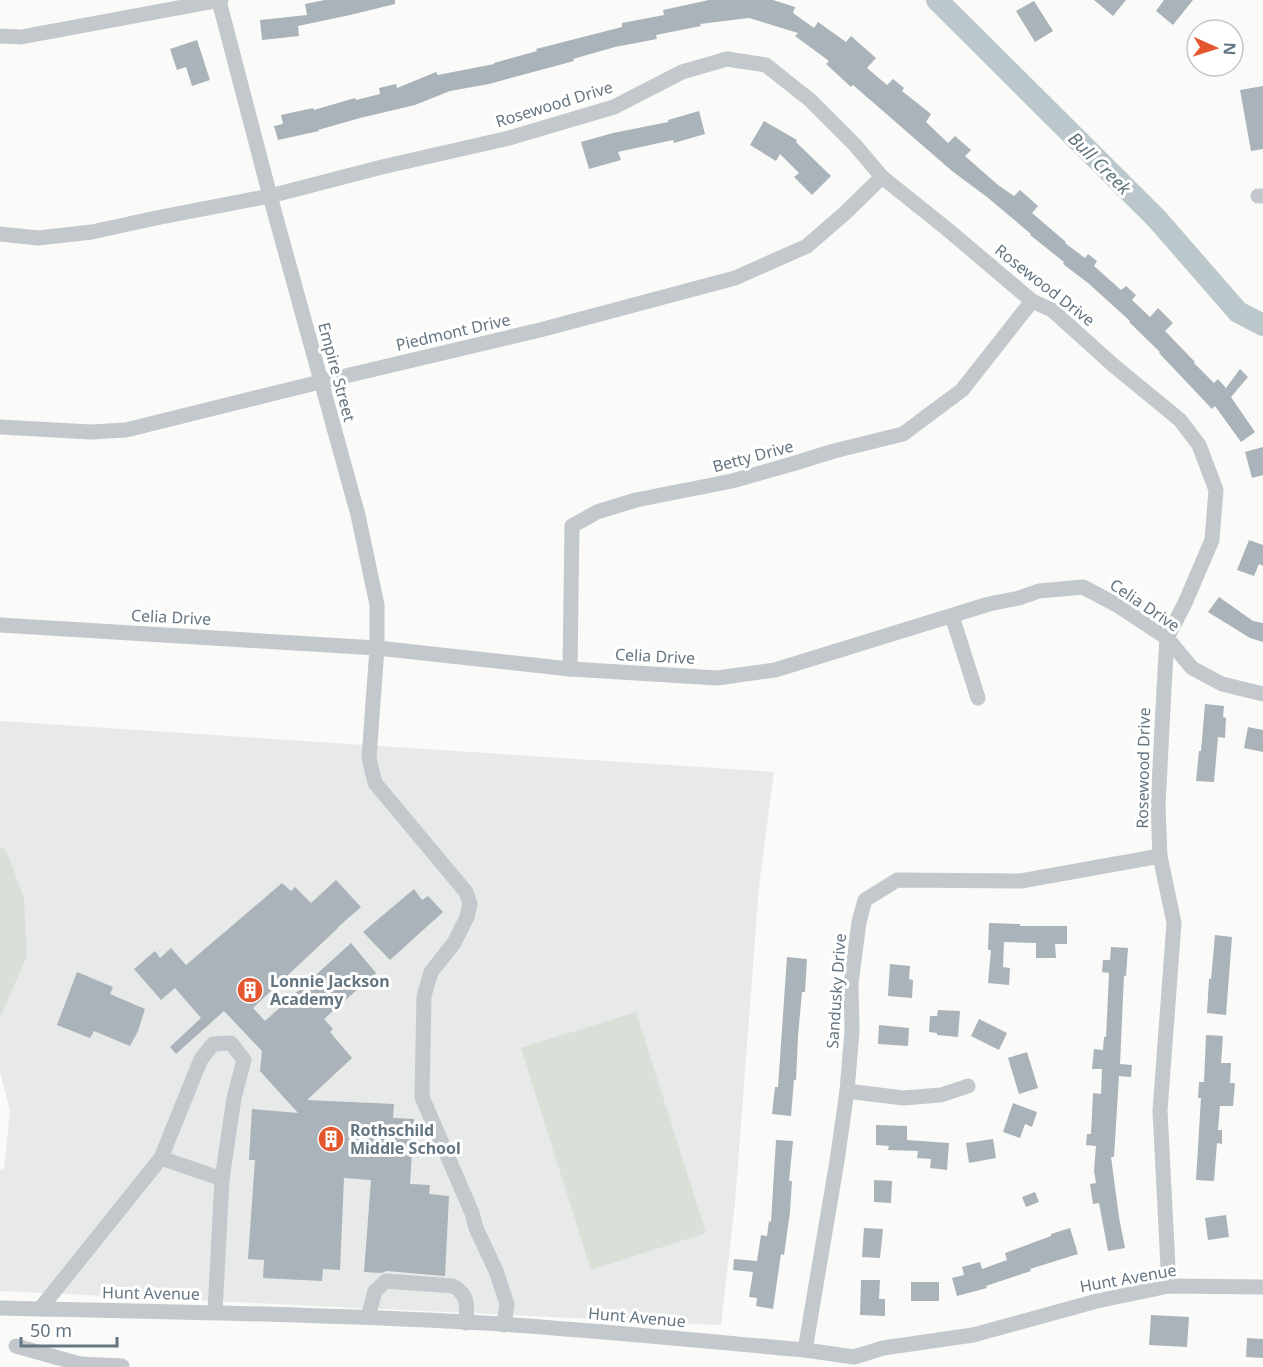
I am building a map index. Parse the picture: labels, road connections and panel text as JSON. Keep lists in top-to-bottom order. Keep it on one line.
{"streets":{"street":["Rosewood Drive","Piedmont Drive","Empire Street","Betty Drive","Celia Drive","Sandusky Drive","Hunt Avenue"]},"crossings":[["Rosewood Drive","Piedmont Drive"],["Rosewood Drive","Empire Street"],["Rosewood Drive","Betty Drive"],["Rosewood Drive","Celia Drive"],["Rosewood Drive","Sandusky Drive"],["Rosewood Drive","Hunt Avenue"],["Piedmont Drive","Empire Street"],["Empire Street","Celia Drive"],["Empire Street","Hunt Avenue"],["Betty Drive","Celia Drive"],["Sandusky Drive","Hunt Avenue"]],"water":["Bull Creek"],"places":{"building":["Lonnie Jackson Academy","Rothschild Middle School"]},"scale_bar":"50 m","north":"right"}
